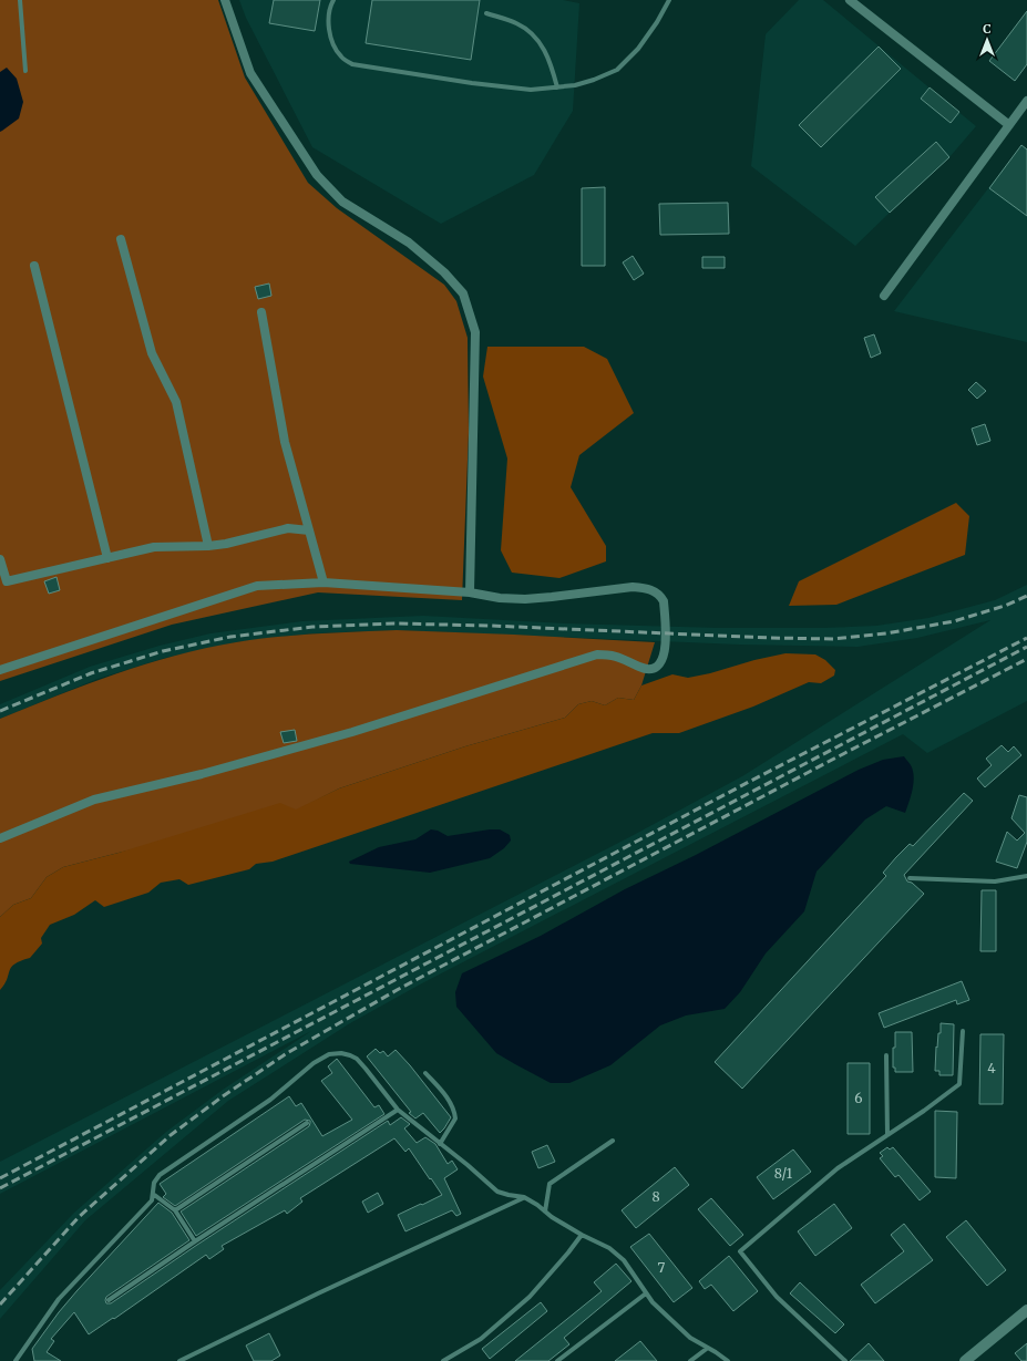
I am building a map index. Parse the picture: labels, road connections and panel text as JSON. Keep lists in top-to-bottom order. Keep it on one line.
{"house_numbers":["4","6","8/1","8","7"],"north":"top"}
